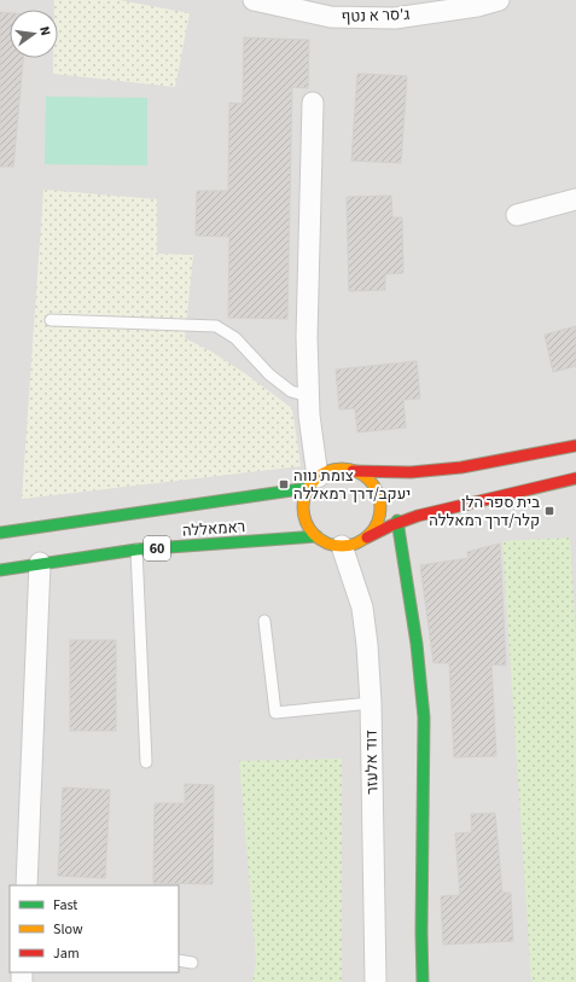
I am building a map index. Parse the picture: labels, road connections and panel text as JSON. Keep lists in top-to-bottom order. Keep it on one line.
{"streets":{"main road":["ראמאללה","60"],"street":["ג'סר א נטף","דוד אלעזר"]},"crossings":[["ראמאללה","60"],["ראמאללה","דוד אלעזר"],["60","דוד אלעזר"]],"places":{"transit":["צומת נווה יעקב/דרך רמאללה","בית ספר הלן קלר/דרך רמאללה"]},"legend":["Fast","Slow","Jam"],"north":"right"}
